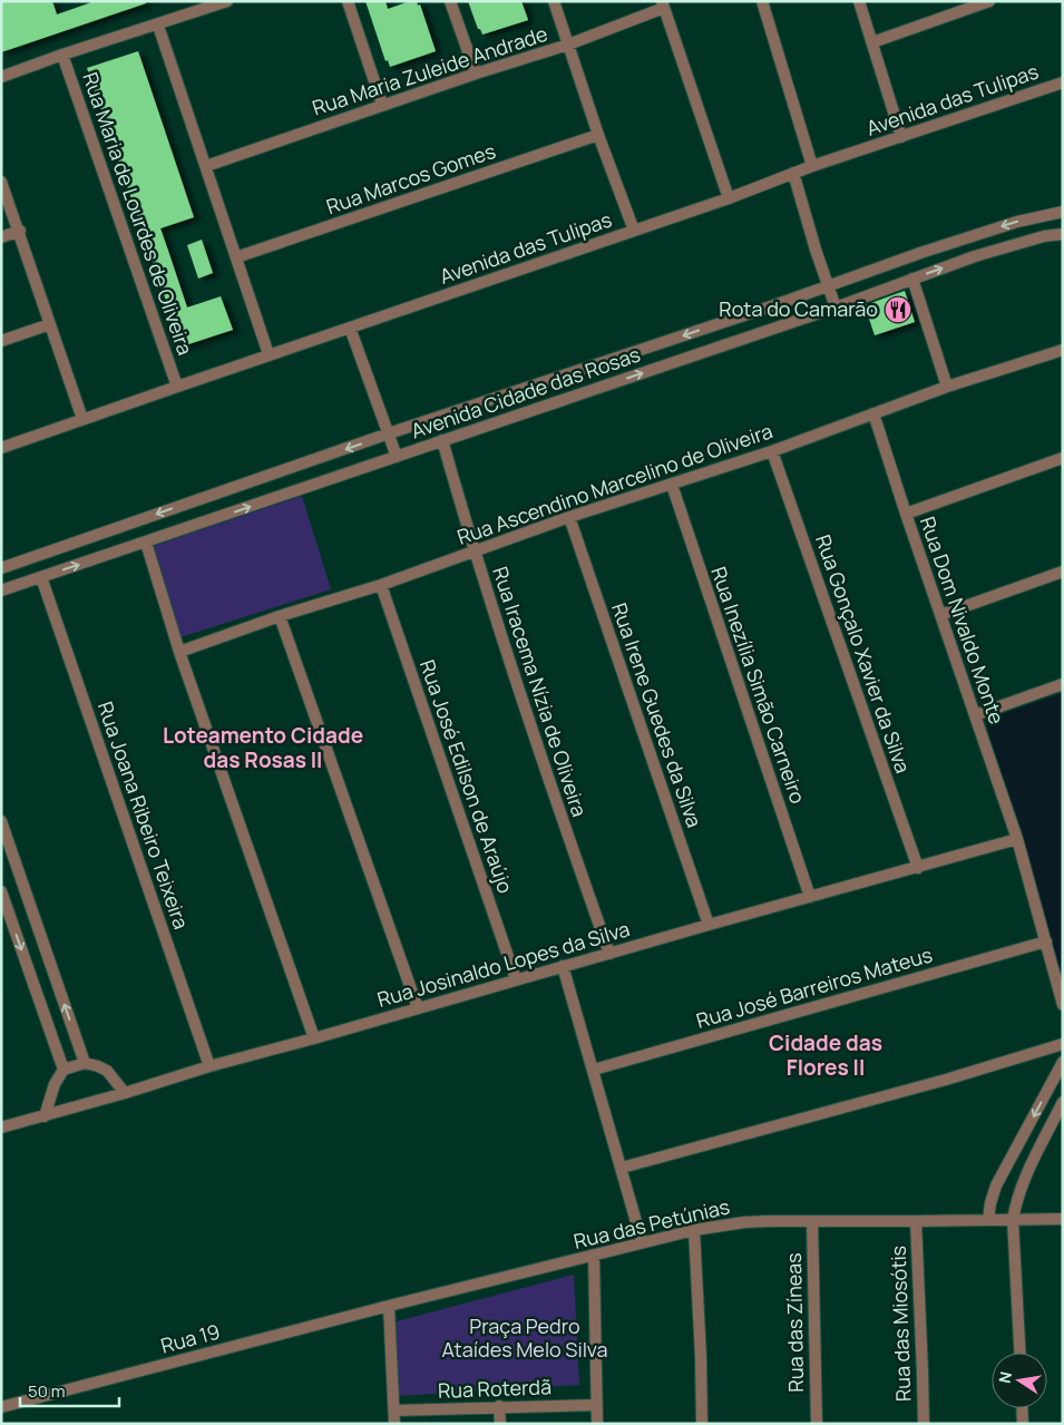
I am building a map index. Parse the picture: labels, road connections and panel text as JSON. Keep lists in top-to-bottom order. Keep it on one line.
{"streets":{"street":["Rua Maria Zuleide Andrade","Avenida das Tulipas","Rua Marcos Gomes","Rua Maria de Lourdes de Oliveira","Avenida Cidade das Rosas","Rua Ascendino Marcelino de Oliveira","Rua Dom Nivaldo Monte","Rua Gonçalo Xavier da Silva","Rua Inezília Simão Carneiro","Rua Iracema Nízia de Oliveira","Rua Irene Guedes da Silva","Rua José Edilson de Araújo","Rua Joana Ribeiro Teixeira","Rua Josinaldo Lopes da Silva","Rua José Barreiros Mateus","Rua das Petúnias","Rua das Zíneas","Rua das Miosótis","Rua 19","Rua Roterdã"]},"crossings":[["Avenida das Tulipas","Rua Maria de Lourdes de Oliveira"],["Avenida Cidade das Rosas","Rua Iracema Nízia de Oliveira"],["Avenida Cidade das Rosas","Rua Joana Ribeiro Teixeira"],["Rua Ascendino Marcelino de Oliveira","Rua Dom Nivaldo Monte"],["Rua Ascendino Marcelino de Oliveira","Rua Gonçalo Xavier da Silva"],["Rua Ascendino Marcelino de Oliveira","Rua Inezília Simão Carneiro"],["Rua Ascendino Marcelino de Oliveira","Rua Iracema Nízia de Oliveira"],["Rua Ascendino Marcelino de Oliveira","Rua Irene Guedes da Silva"],["Rua Ascendino Marcelino de Oliveira","Rua José Edilson de Araújo"],["Rua Dom Nivaldo Monte","Rua Josinaldo Lopes da Silva"],["Rua Dom Nivaldo Monte","Rua José Barreiros Mateus"],["Rua Gonçalo Xavier da Silva","Rua Josinaldo Lopes da Silva"],["Rua Inezília Simão Carneiro","Rua Josinaldo Lopes da Silva"],["Rua Iracema Nízia de Oliveira","Rua Josinaldo Lopes da Silva"],["Rua Irene Guedes da Silva","Rua Josinaldo Lopes da Silva"],["Rua José Edilson de Araújo","Rua Josinaldo Lopes da Silva"],["Rua Joana Ribeiro Teixeira","Rua Josinaldo Lopes da Silva"],["Rua das Petúnias","Rua das Zíneas"],["Rua das Petúnias","Rua das Miosótis"],["Rua das Petúnias","Rua 19"]],"districts":["Loteamento Cidade das Rosas II","Cidade das Flores II"],"parks":["Praça Pedro Ataídes Melo Silva"],"places":{"restaurant":["Rota do Camarão"]},"scale_bar":"50 m","north":"left"}
